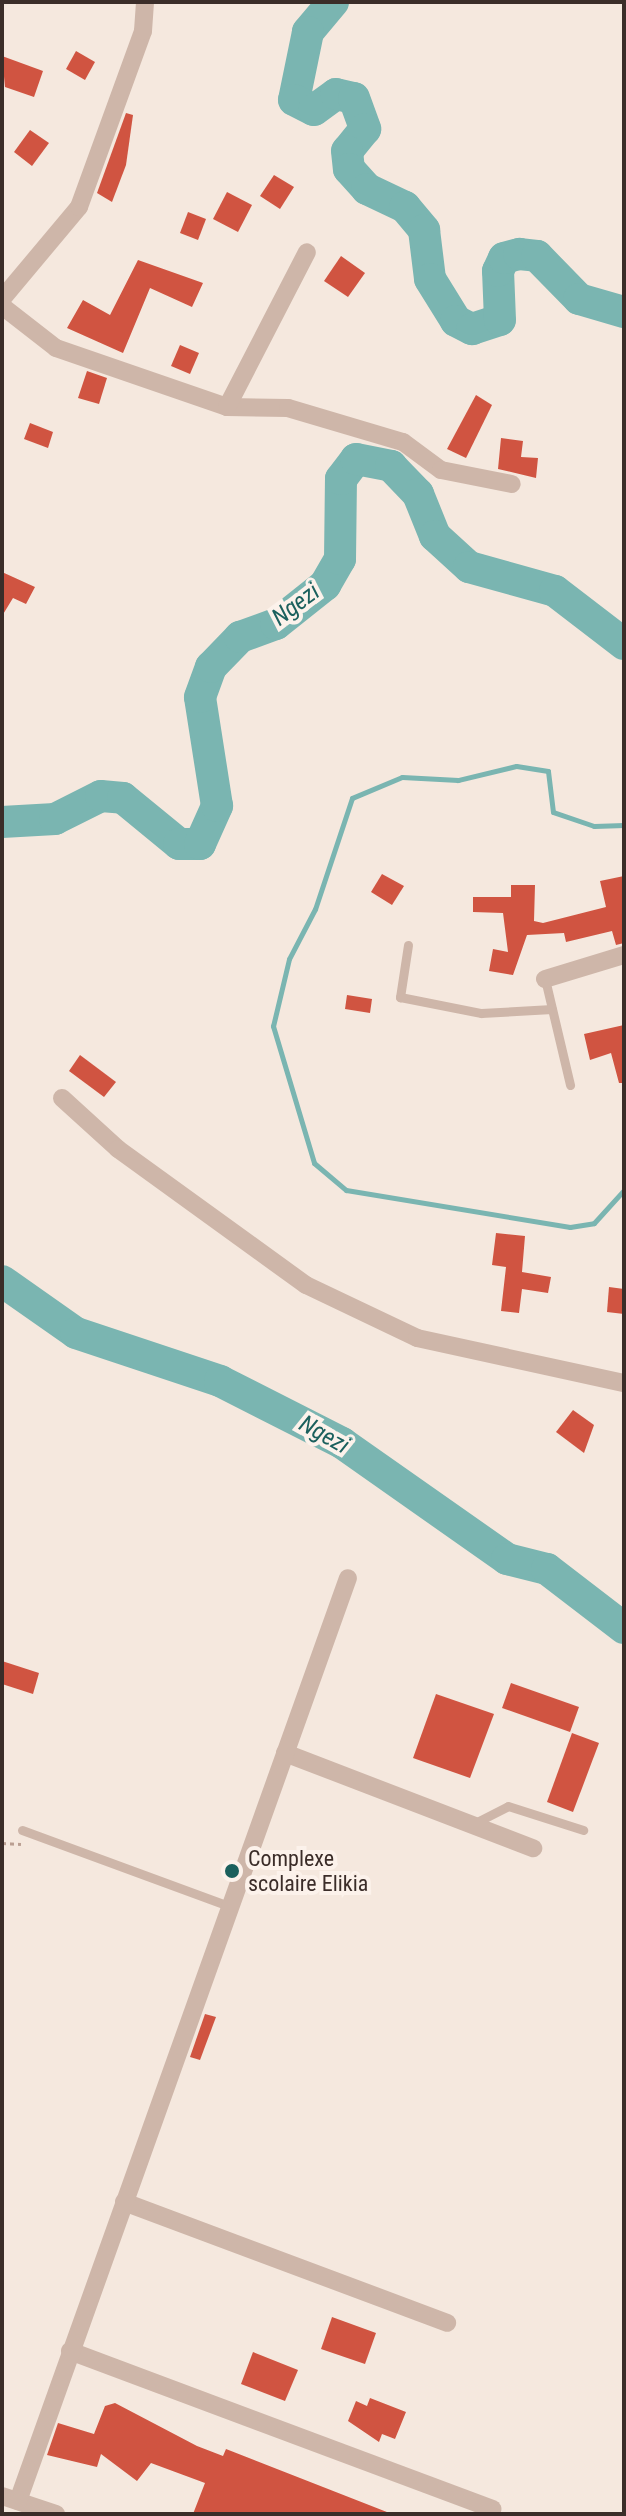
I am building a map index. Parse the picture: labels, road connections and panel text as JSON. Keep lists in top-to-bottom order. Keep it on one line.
{"water":["Ngezi"],"places":["Complexe scolaire Elikia"]}
